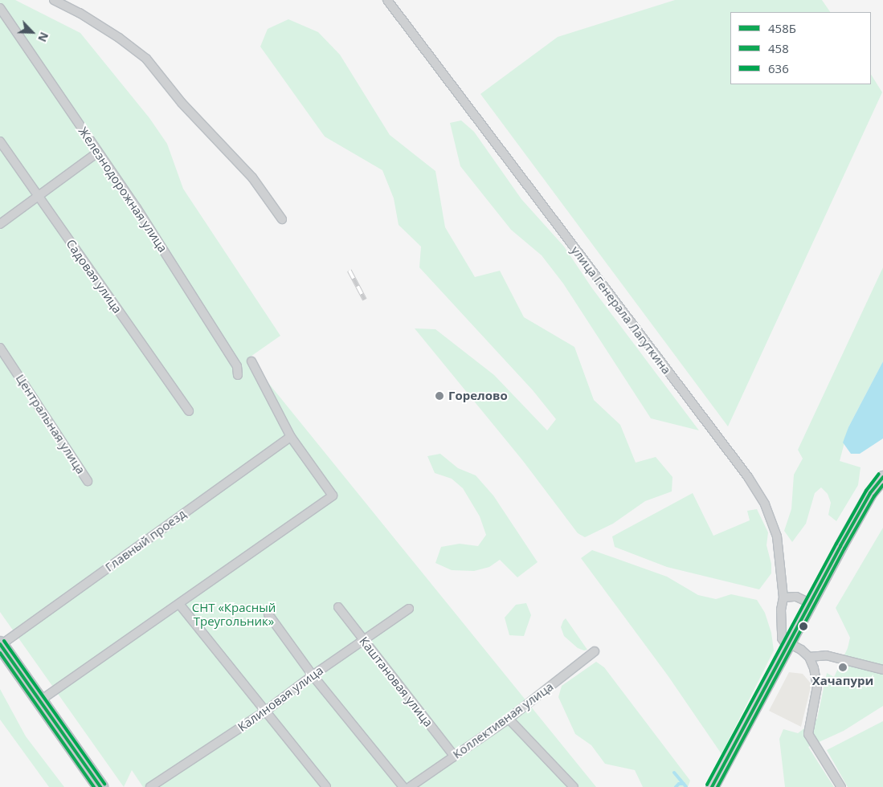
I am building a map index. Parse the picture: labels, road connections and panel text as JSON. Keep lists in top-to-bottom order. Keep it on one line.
{"streets":{"street":["Железнодорожная улица","Садовая улица","улица Генерала Лагуткина","Центральная улица","Главный проезд","Каштановая улица","Калиновая улица","Коллективная улица"]},"crossings":[["Каштановая улица","Калиновая улица"],["Каштановая улица","Коллективная улица"]],"parks":["СНТ «Красный Треугольник»"],"places":["Горелово","Хачапури"],"lines":["transit line 636","transit line 458Б","transit line 458"],"legend":["458Б","458","636"],"north":"bottom right"}
